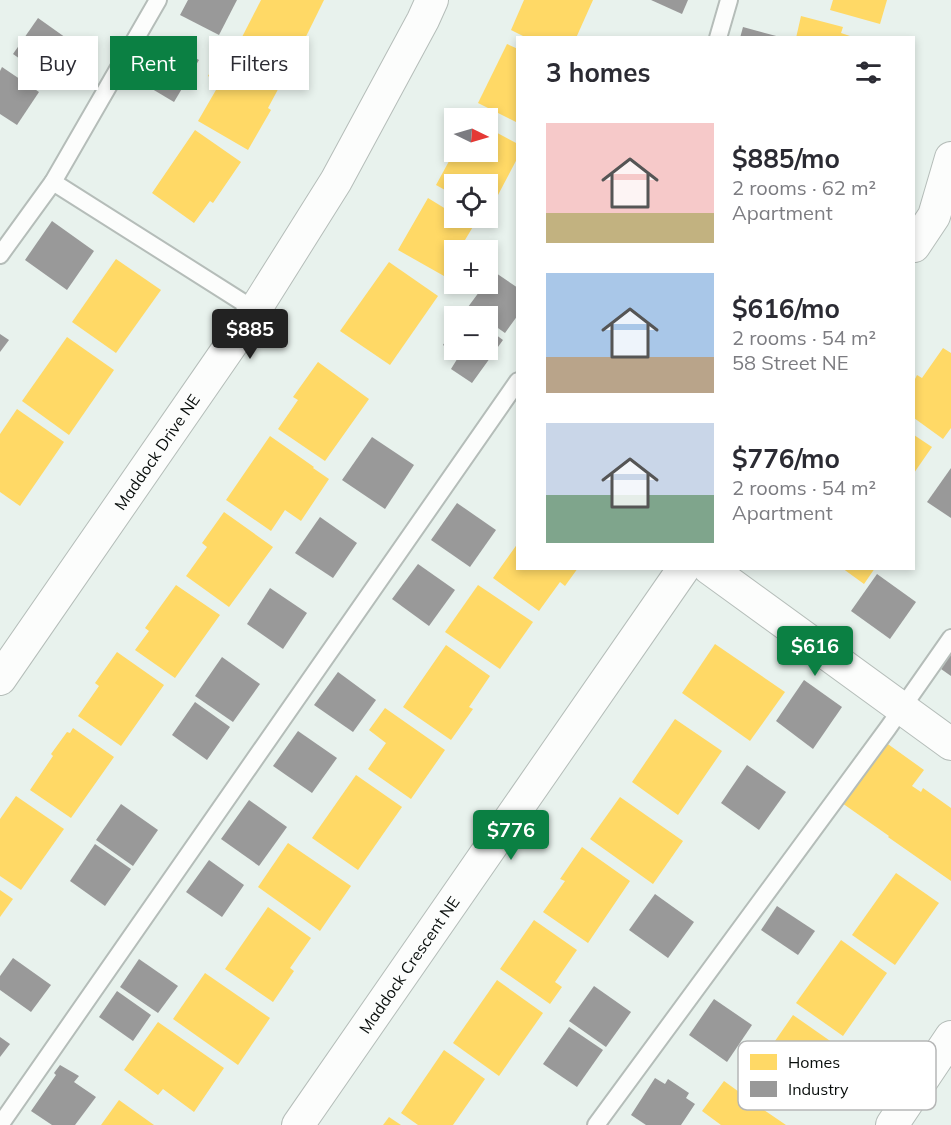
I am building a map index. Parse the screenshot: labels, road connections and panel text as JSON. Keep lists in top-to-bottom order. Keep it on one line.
{"streets":{"street":["Maddock Drive NE","Maddock Crescent NE"]},"legend":["Homes","Industry"],"north":"right","page":{"chip":["Buy","Rent","Filters"],"heading":"3 homes","map_buttons":["+","−"],"list":[{"name":"$885/mo","note":"2 rooms · 62 m² · Apartment"},{"name":"$616/mo","note":"2 rooms · 54 m² · 58 Street NE"},{"name":"$776/mo","note":"2 rooms · 54 m² · Apartment"}],"price":["$885","$616","$776"]}}
